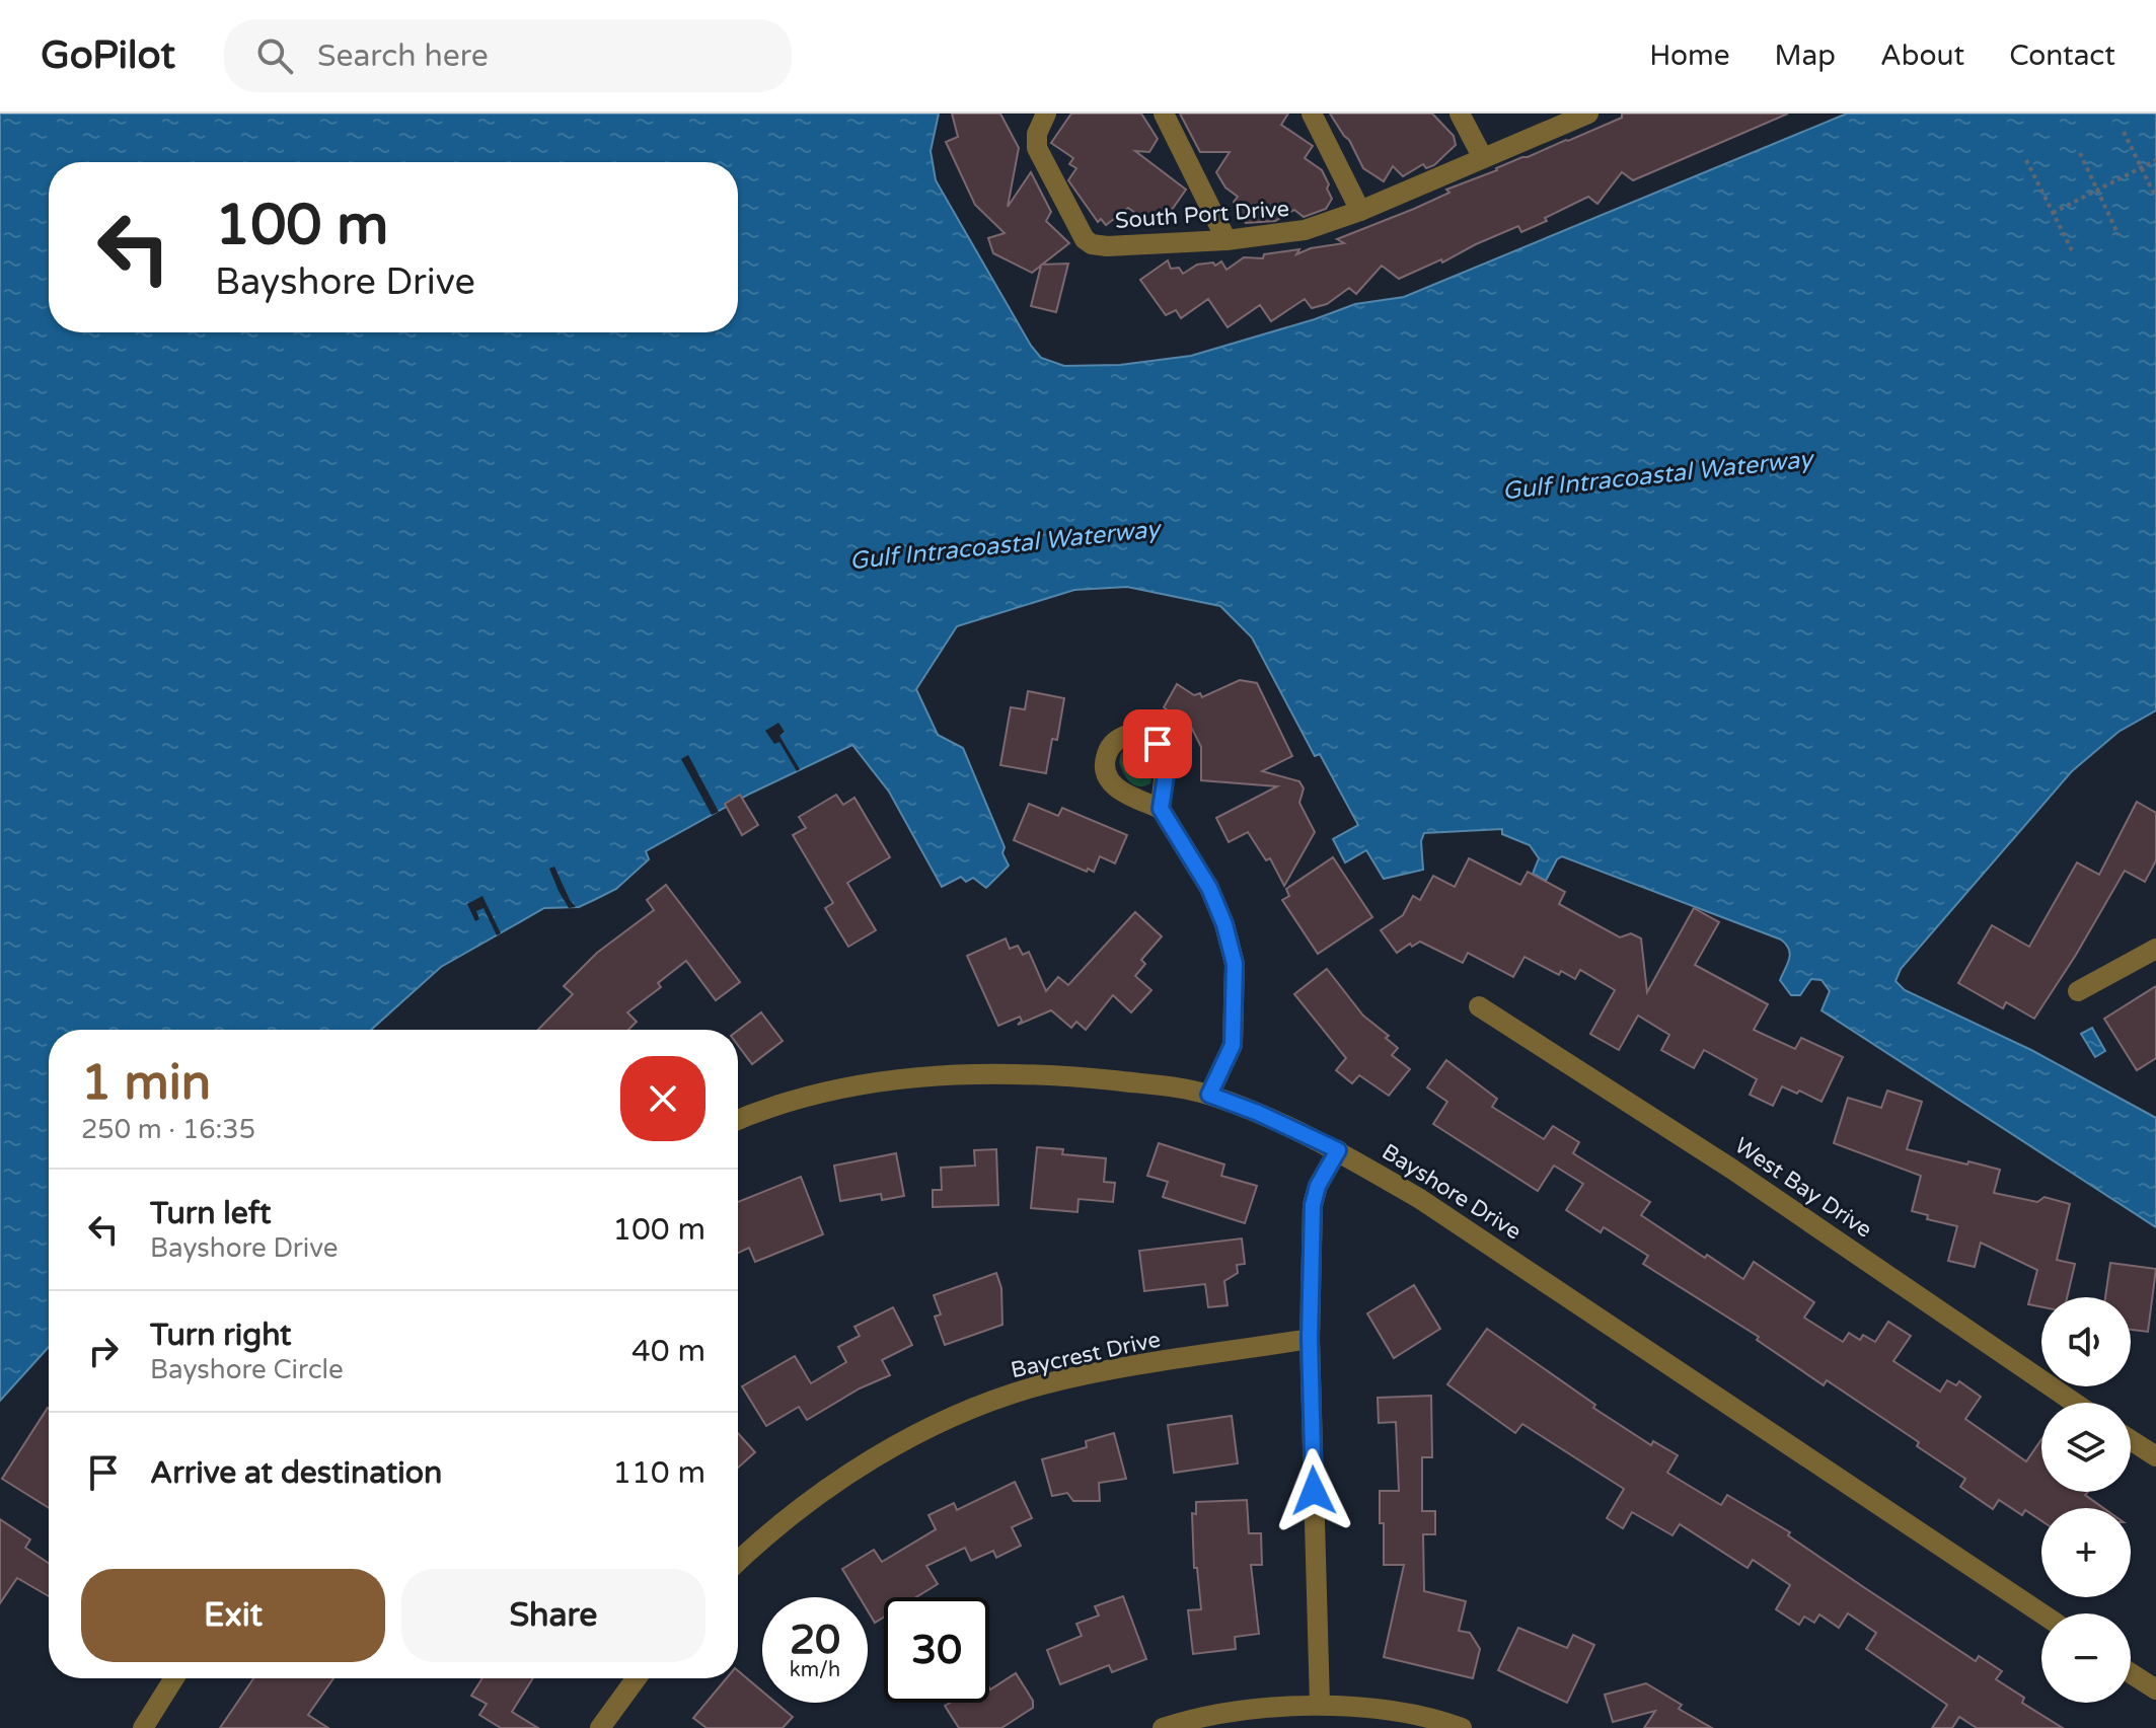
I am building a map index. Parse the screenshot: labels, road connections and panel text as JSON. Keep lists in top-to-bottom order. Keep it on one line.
{"streets":{"street":["South Port Drive","West Bay Drive","Bayshore Drive","Baycrest Drive"]},"water":["Gulf Intracoastal Waterway"],"page":{"header":"GoPilot","search":"Search here","nav":["Home","Map","About","Contact"],"turn":["100 m","Bayshore Drive"],"heading":["1 min","250 m · 16:35"],"list":[{"name":"Turn left","note":"Bayshore Drive","value":"100 m"},{"name":"Turn right","note":"Bayshore Circle","value":"40 m"},{"name":"Arrive at destination","value":"110 m"}],"map_buttons":["+","−"],"buttons":["Exit","Share"],"speed":"20 km/h","limit":"30"}}
